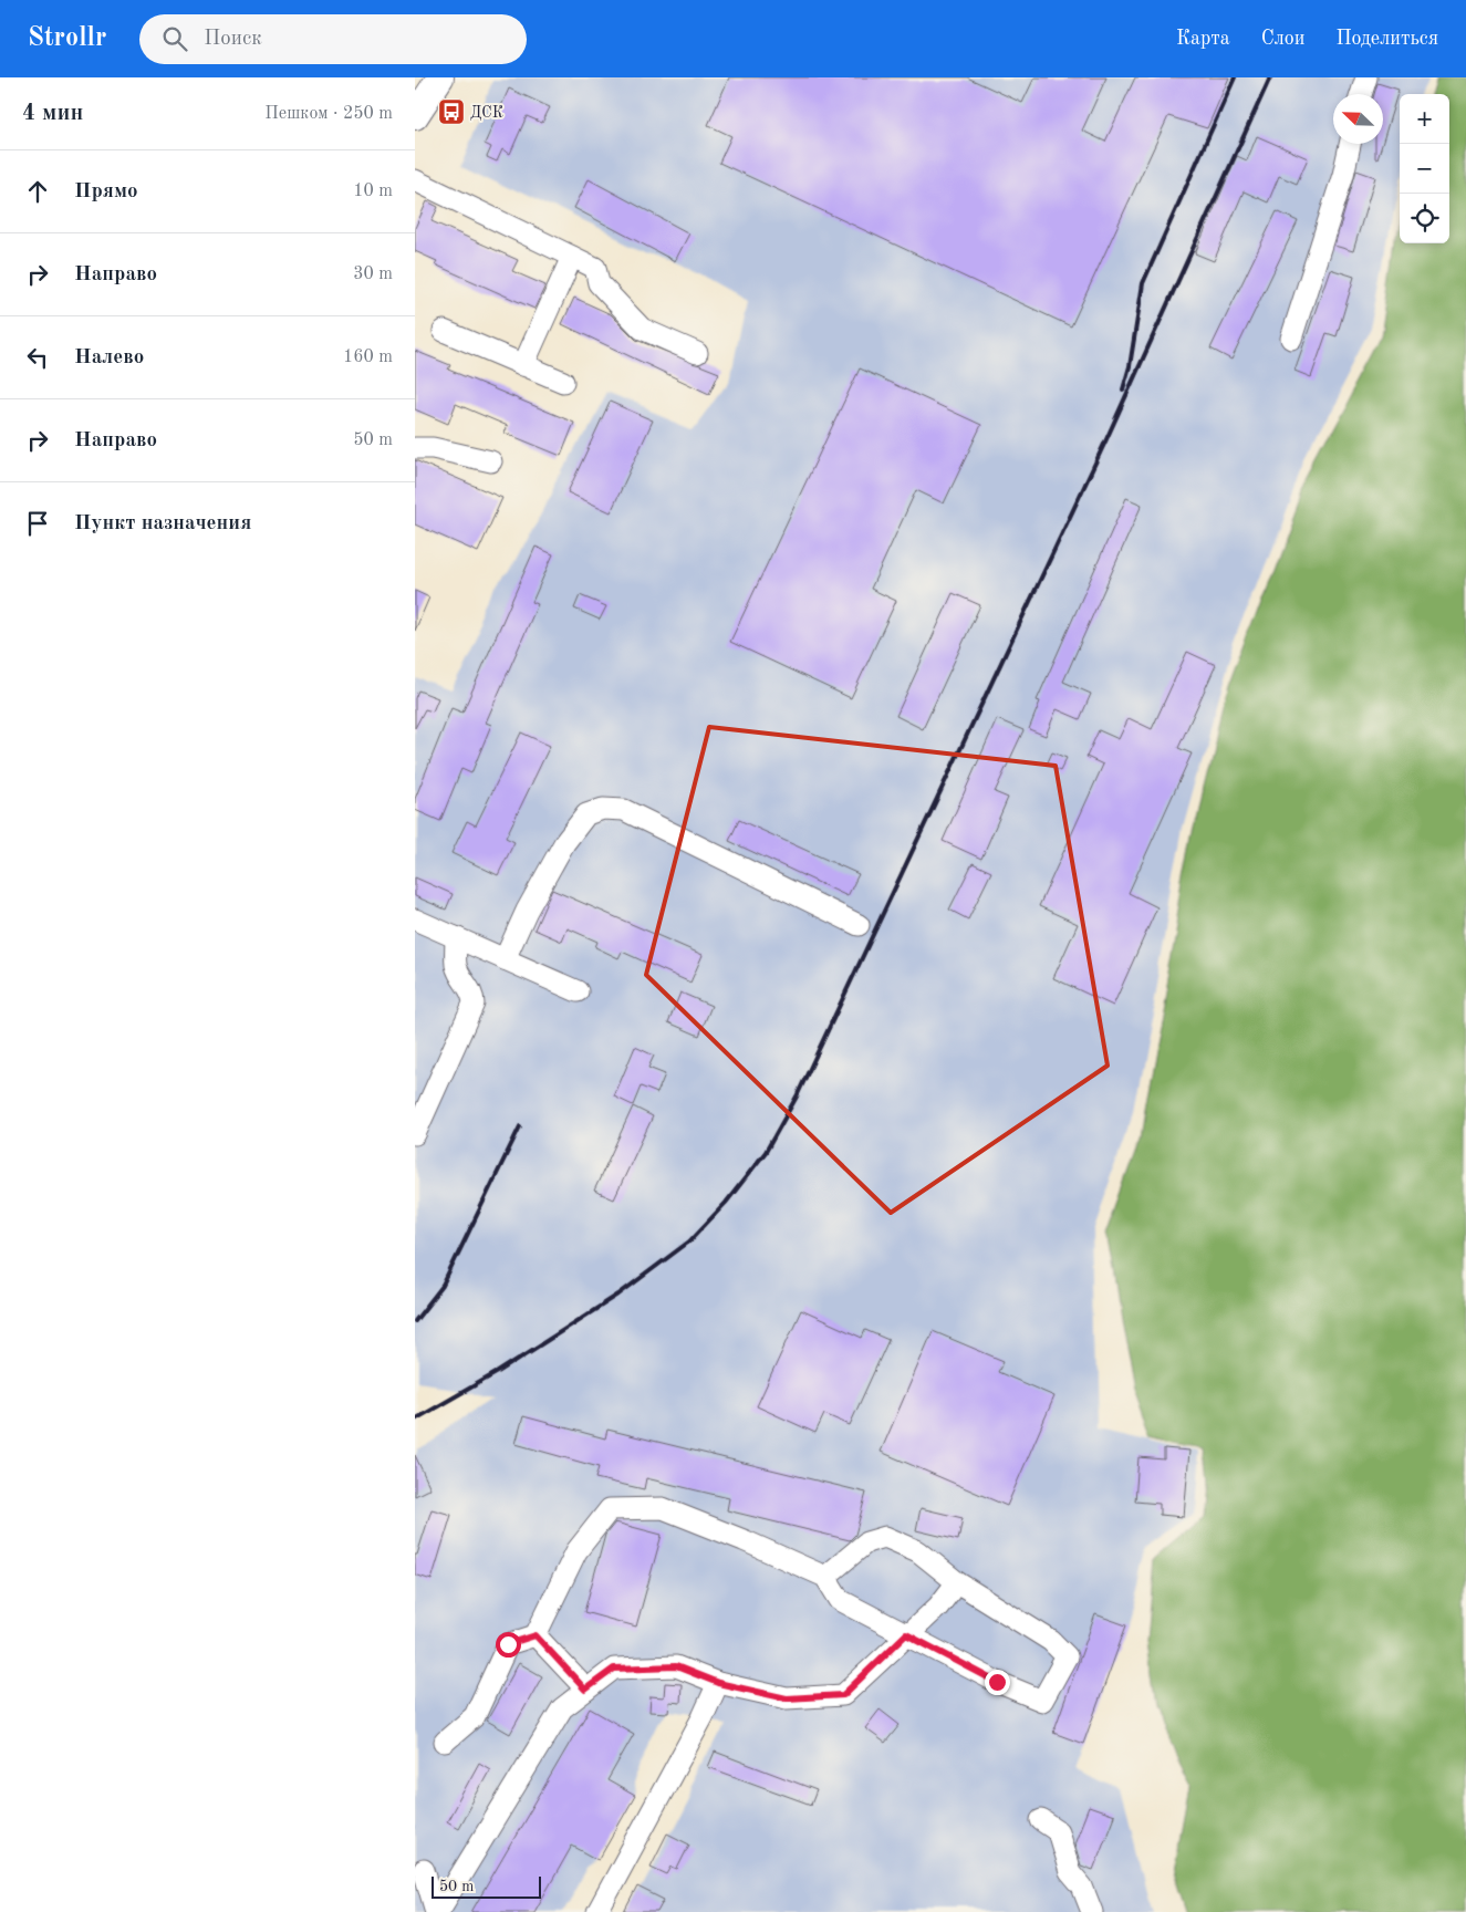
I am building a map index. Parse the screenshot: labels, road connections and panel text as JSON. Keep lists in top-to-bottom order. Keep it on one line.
{"places":{"bus stop":["ДСК"]},"scale_bar":"50 m","north":"top left","page":{"header":"Strollr","search":"Поиск","nav":["Карта","Слои","Поделиться"],"heading":["4 мин","Пешком · 250 m"],"map_buttons":["+","−"],"list":[["Прямо","10 m"],["Направо","30 m"],["Налево","160 m"],["Направо","50 m"],"Пункт назначения"],"scale":"50 m"}}
